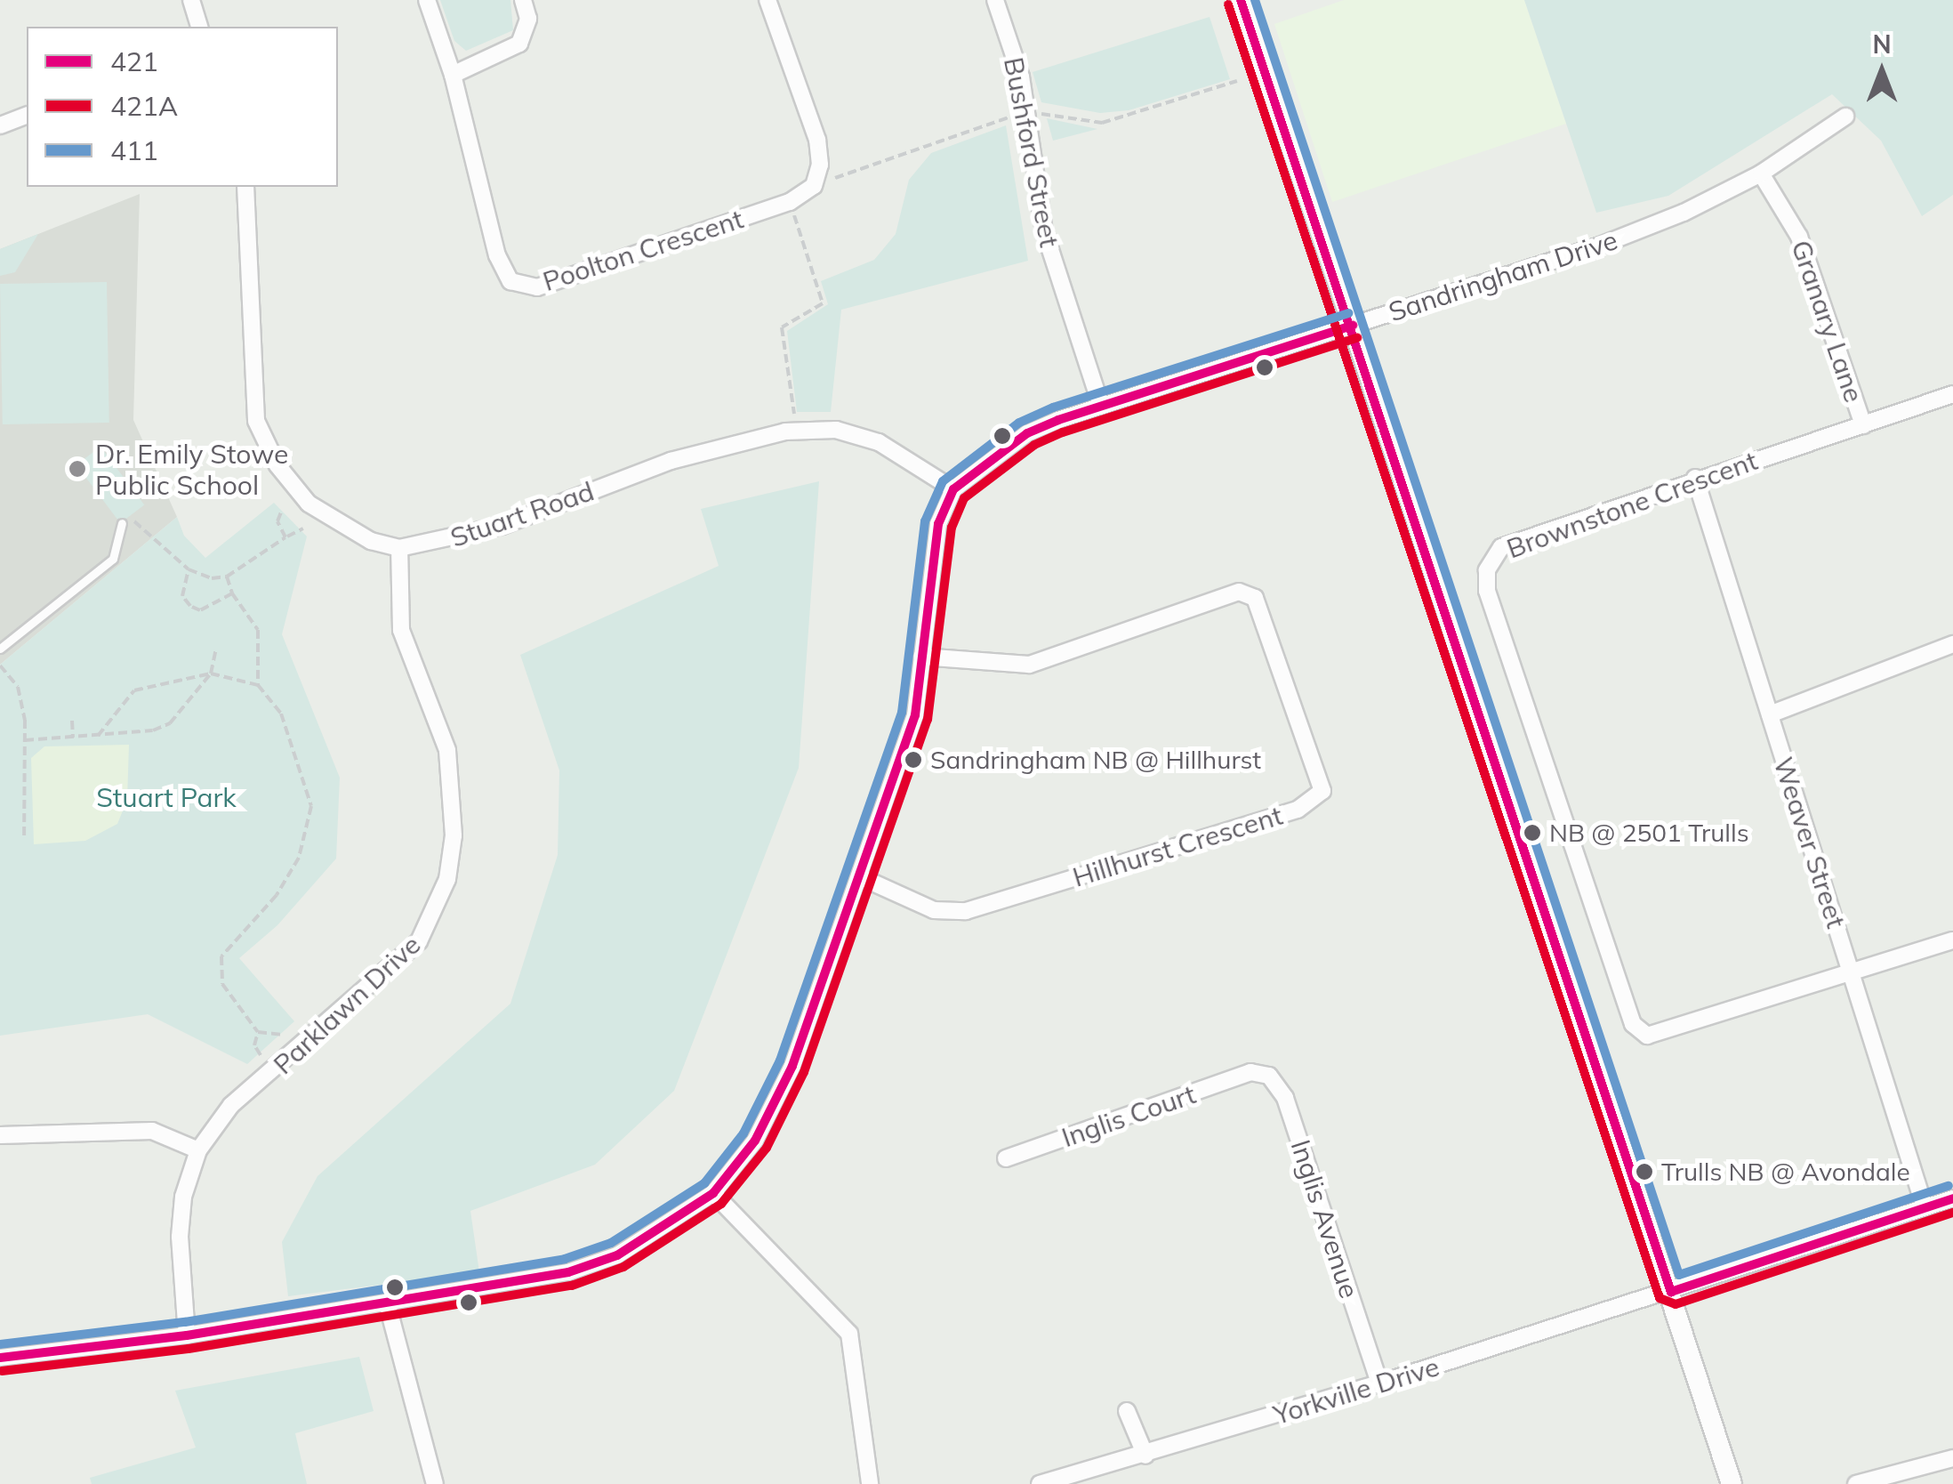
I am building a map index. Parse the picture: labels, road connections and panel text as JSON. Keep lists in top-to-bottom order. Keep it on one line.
{"streets":{"street":["Bushford Street","Poolton Crescent","Sandringham Drive","Granary Lane","Brownstone Crescent","Stuart Road","Weaver Street","Hillhurst Crescent","Parklawn Drive","Inglis Court","Inglis Avenue","Yorkville Drive"]},"crossings":[["Bushford Street","Sandringham Drive"],["Sandringham Drive","Granary Lane"],["Sandringham Drive","Stuart Road"],["Granary Lane","Brownstone Crescent"],["Brownstone Crescent","Weaver Street"],["Stuart Road","Parklawn Drive"],["Weaver Street","Yorkville Drive"],["Inglis Court","Inglis Avenue"],["Inglis Avenue","Yorkville Drive"]],"parks":["Stuart Park"],"places":["Dr. Emily Stowe Public School","Sandringham NB @ Hillhurst","NB @ 2501 Trulls","Trulls NB @ Avondale"],"lines":["transit line 421","transit line 411","transit line 421A"],"legend":["421","421A","411"],"north":"top"}
